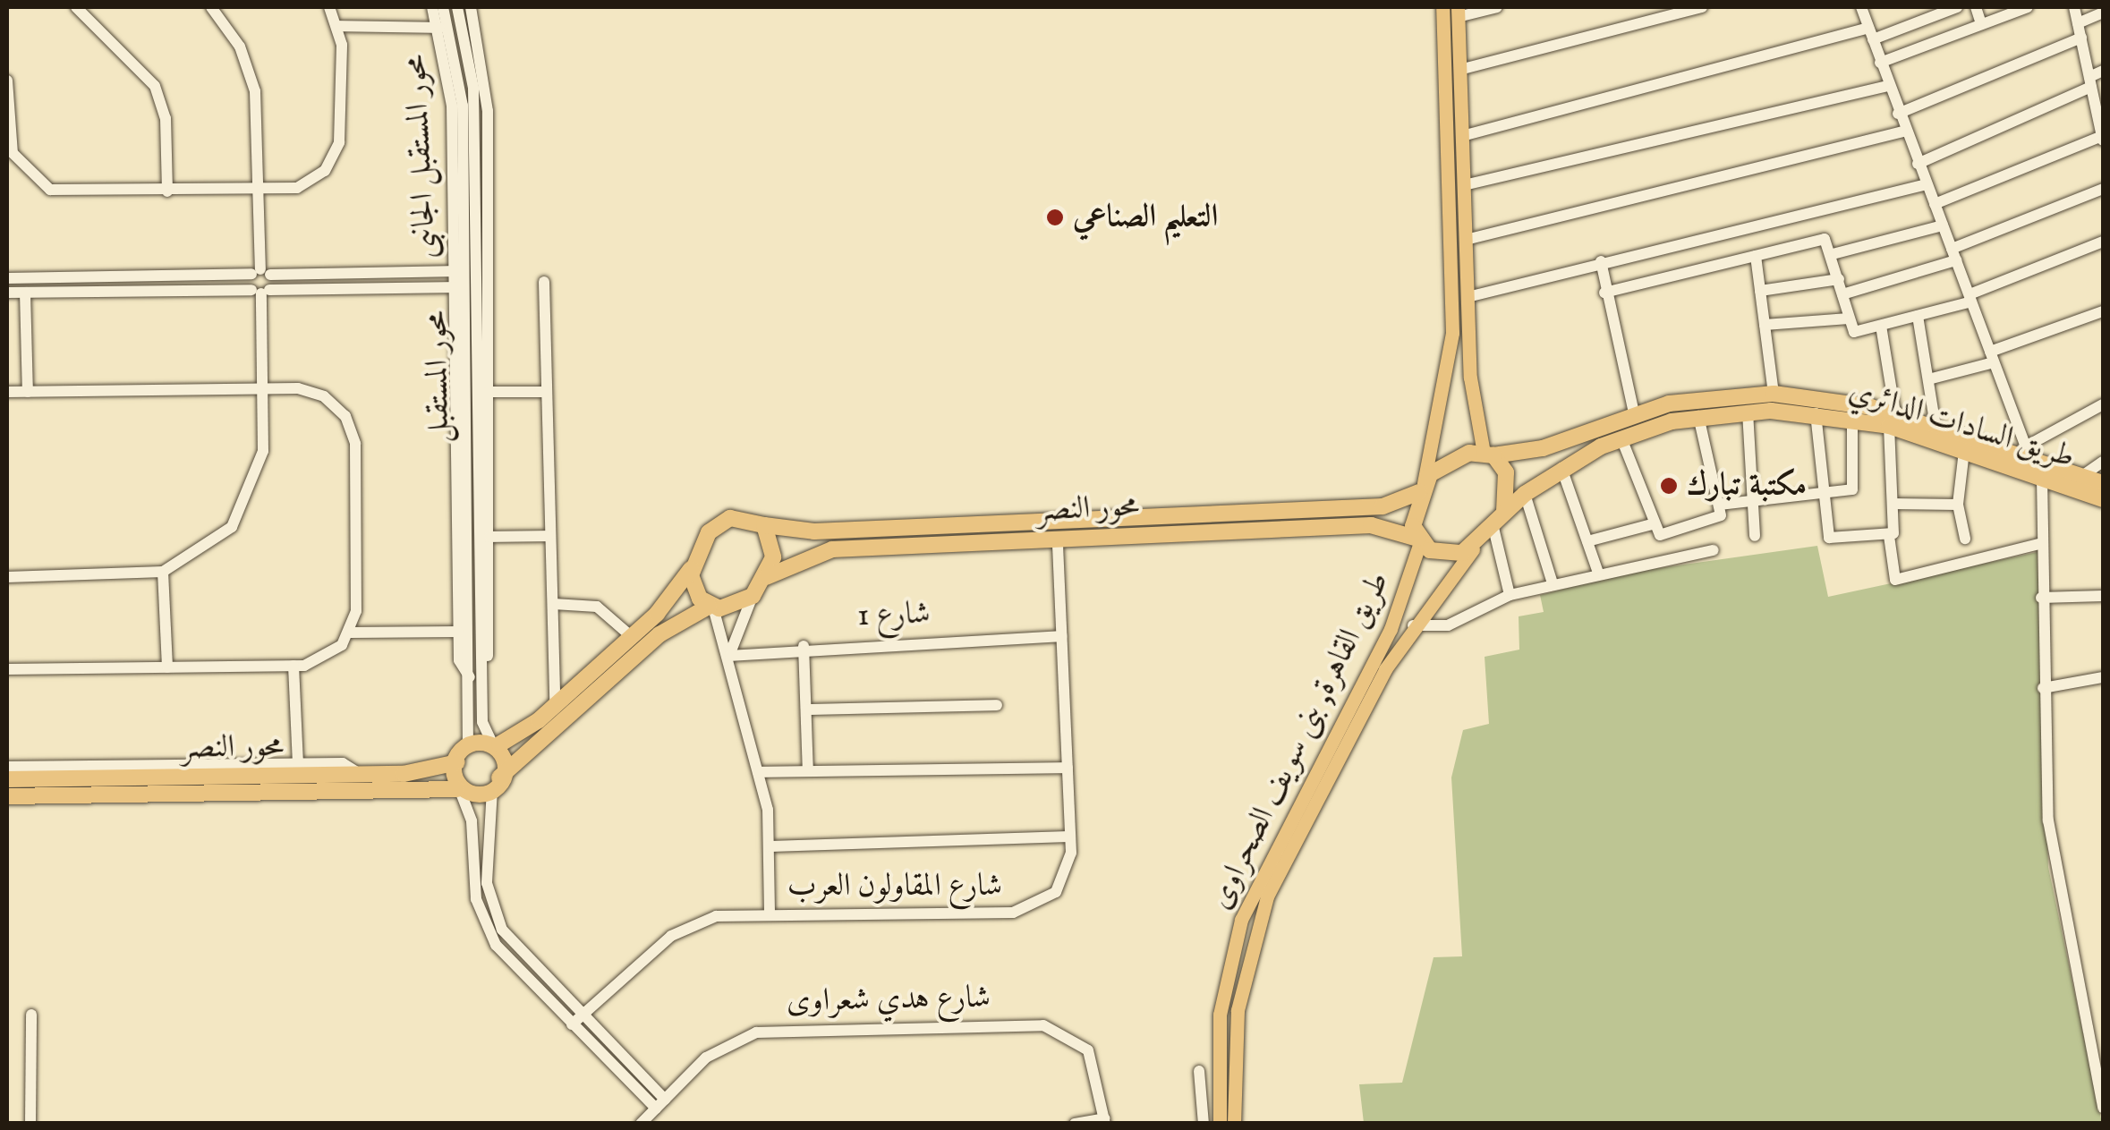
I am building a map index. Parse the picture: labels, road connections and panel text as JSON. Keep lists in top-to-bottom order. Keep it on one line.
{"streets":{"highway":["طريق السادات الدائري","محور النصر"],"main road":["طريق القاهرة, بنى سويف الصحراوى"],"street":["محور المستقبل الجانبى","محور المستقبل","شارع 1","شارع المقاولون العرب","شارع هدي شعراوى"]},"crossings":[["محور المستقبل الجانبى","محور المستقبل"],["طريق السادات الدائري","محور النصر"],["طريق السادات الدائري","طريق القاهرة, بنى سويف الصحراوى"],["محور النصر","طريق القاهرة, بنى سويف الصحراوى"],["محور النصر","شارع المقاولون العرب"],["شارع 1","شارع المقاولون العرب"]],"places":["التعليم الصناعي","مكتبة تبارك"]}
